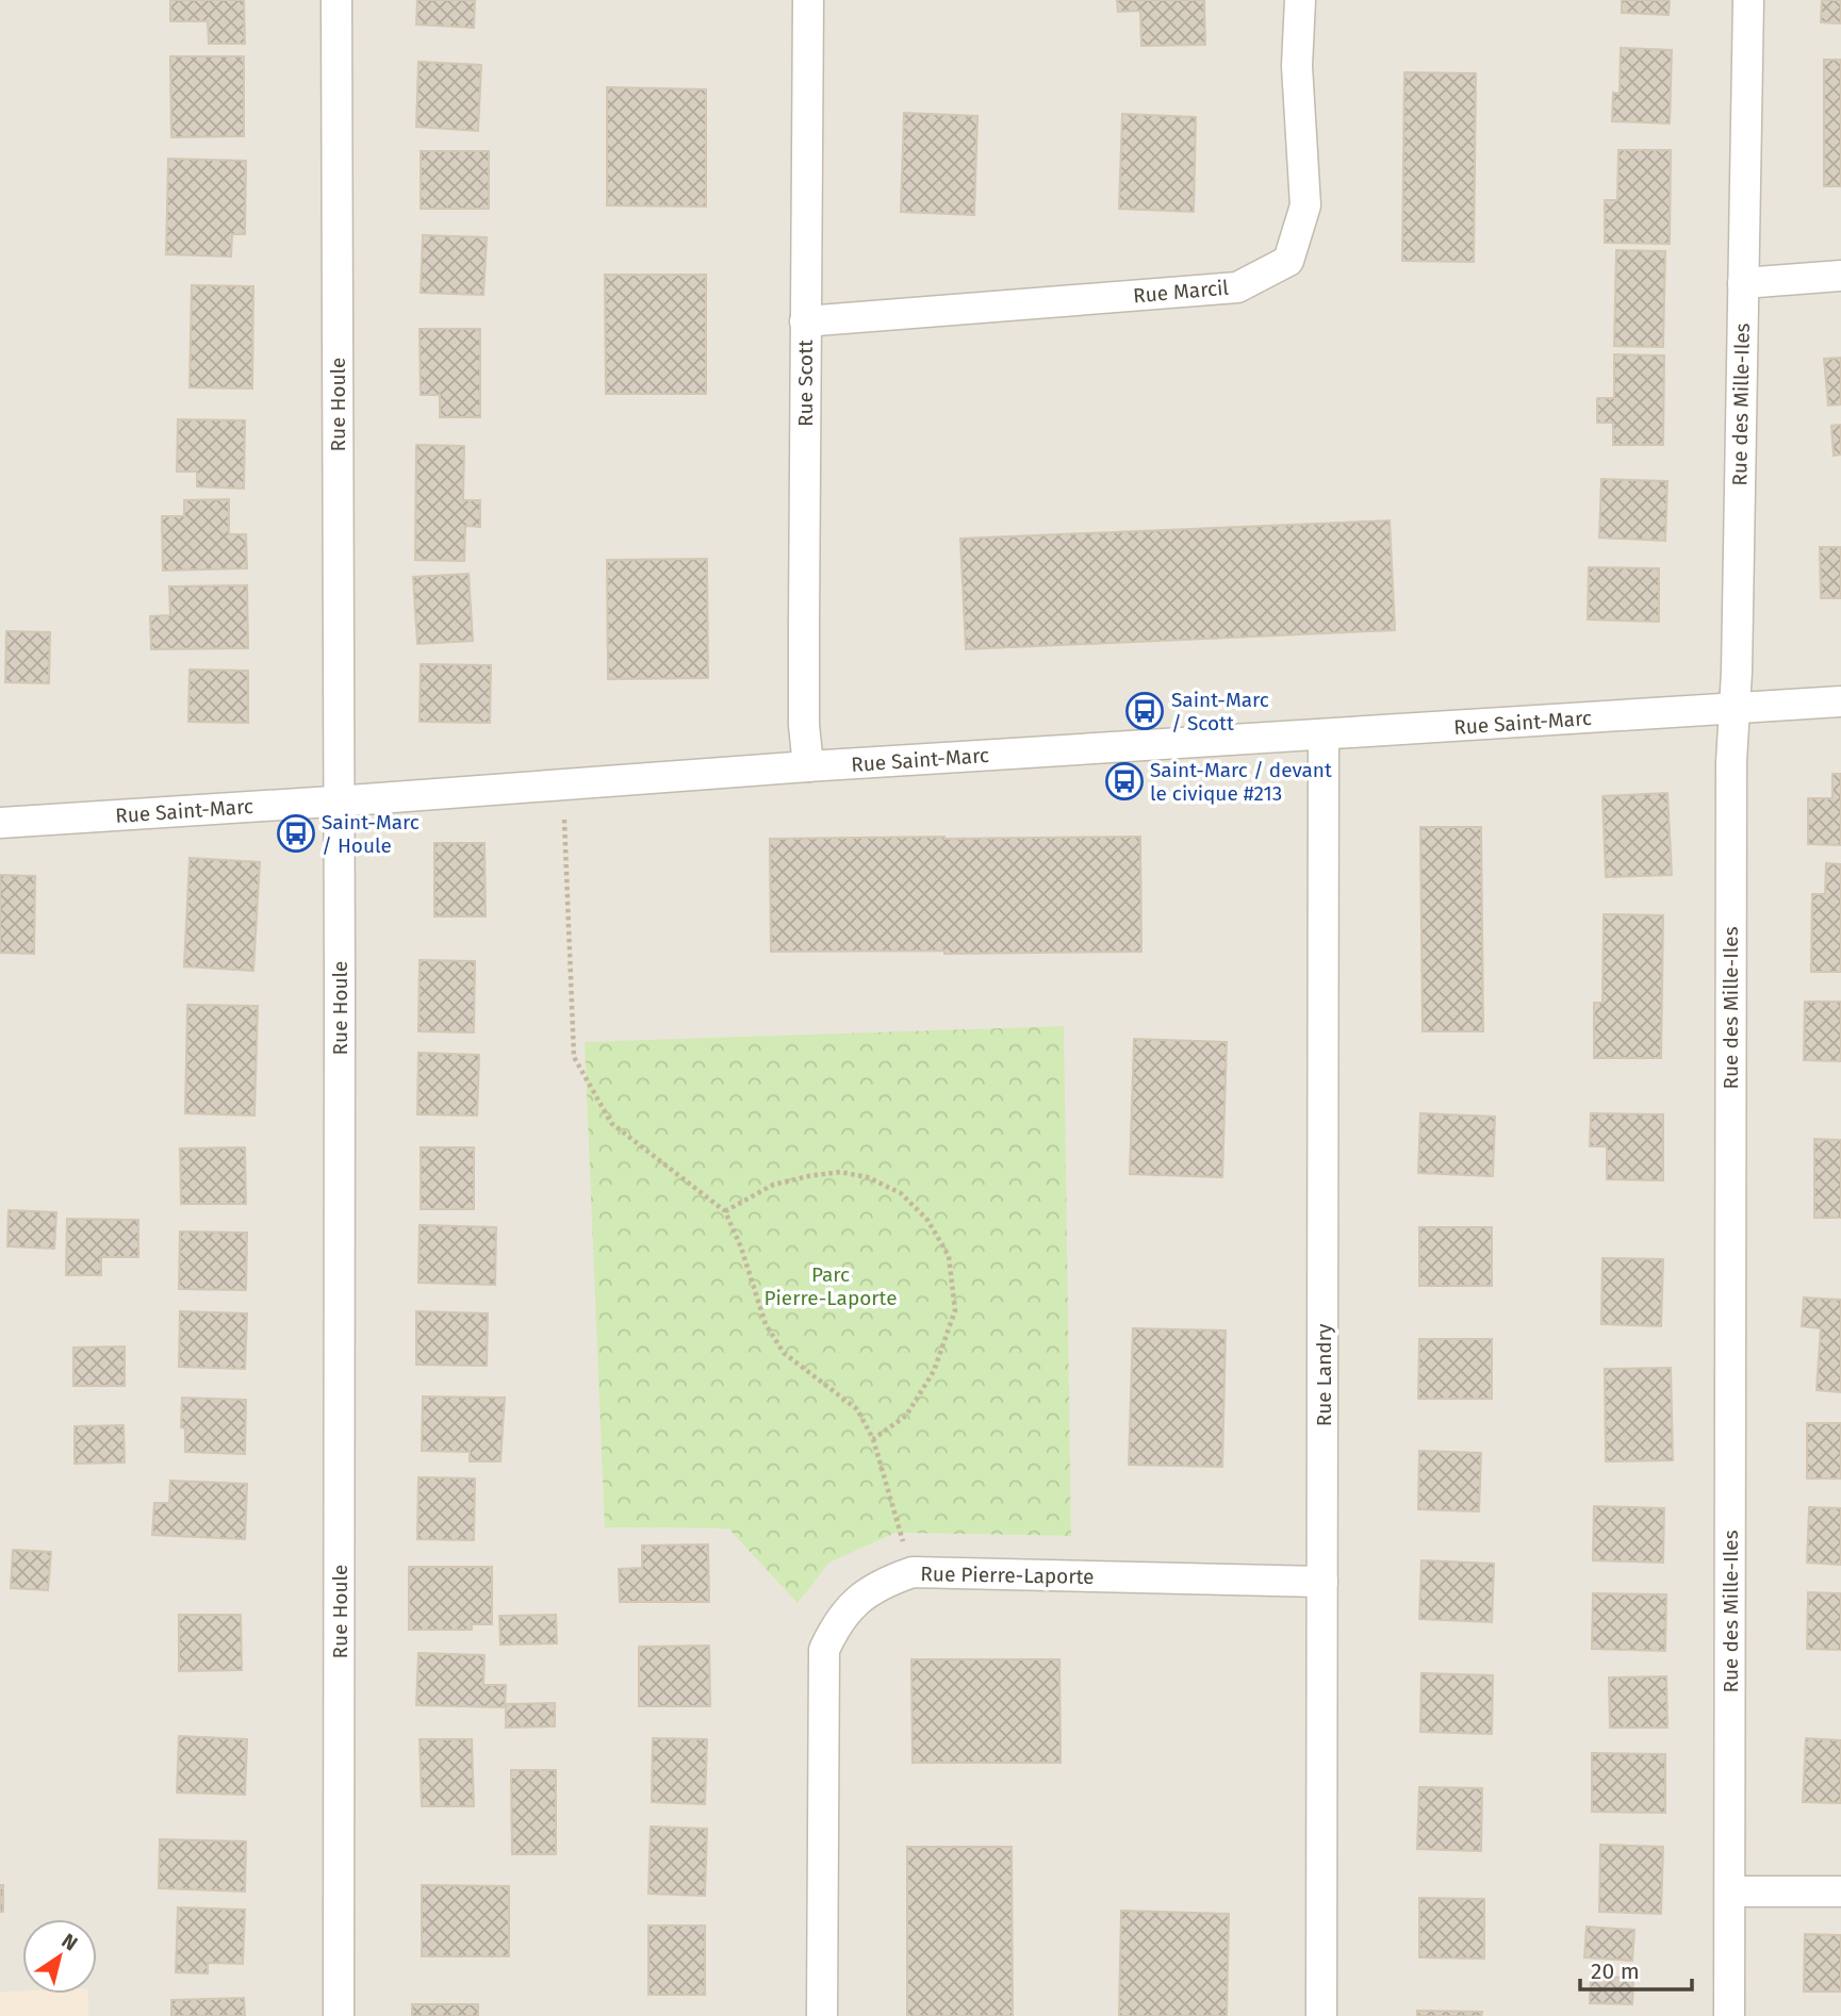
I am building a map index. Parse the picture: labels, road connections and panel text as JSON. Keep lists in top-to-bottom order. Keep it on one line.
{"streets":{"street":["Rue Marcil","Rue Scott","Rue Houle","Rue des Mille-Iles","Rue Saint-Marc","Rue Landry","Rue Pierre-Laporte"]},"crossings":[["Rue Marcil","Rue Scott"],["Rue Scott","Rue Saint-Marc"],["Rue Houle","Rue Saint-Marc"],["Rue des Mille-Iles","Rue Saint-Marc"],["Rue Saint-Marc","Rue Landry"],["Rue Landry","Rue Pierre-Laporte"]],"parks":["Parc Pierre-Laporte"],"places":{"bus stop":["Saint-Marc / Scott","Saint-Marc / devant le civique #213","Saint-Marc / Houle"]},"scale_bar":"20 m","north":"top right"}
